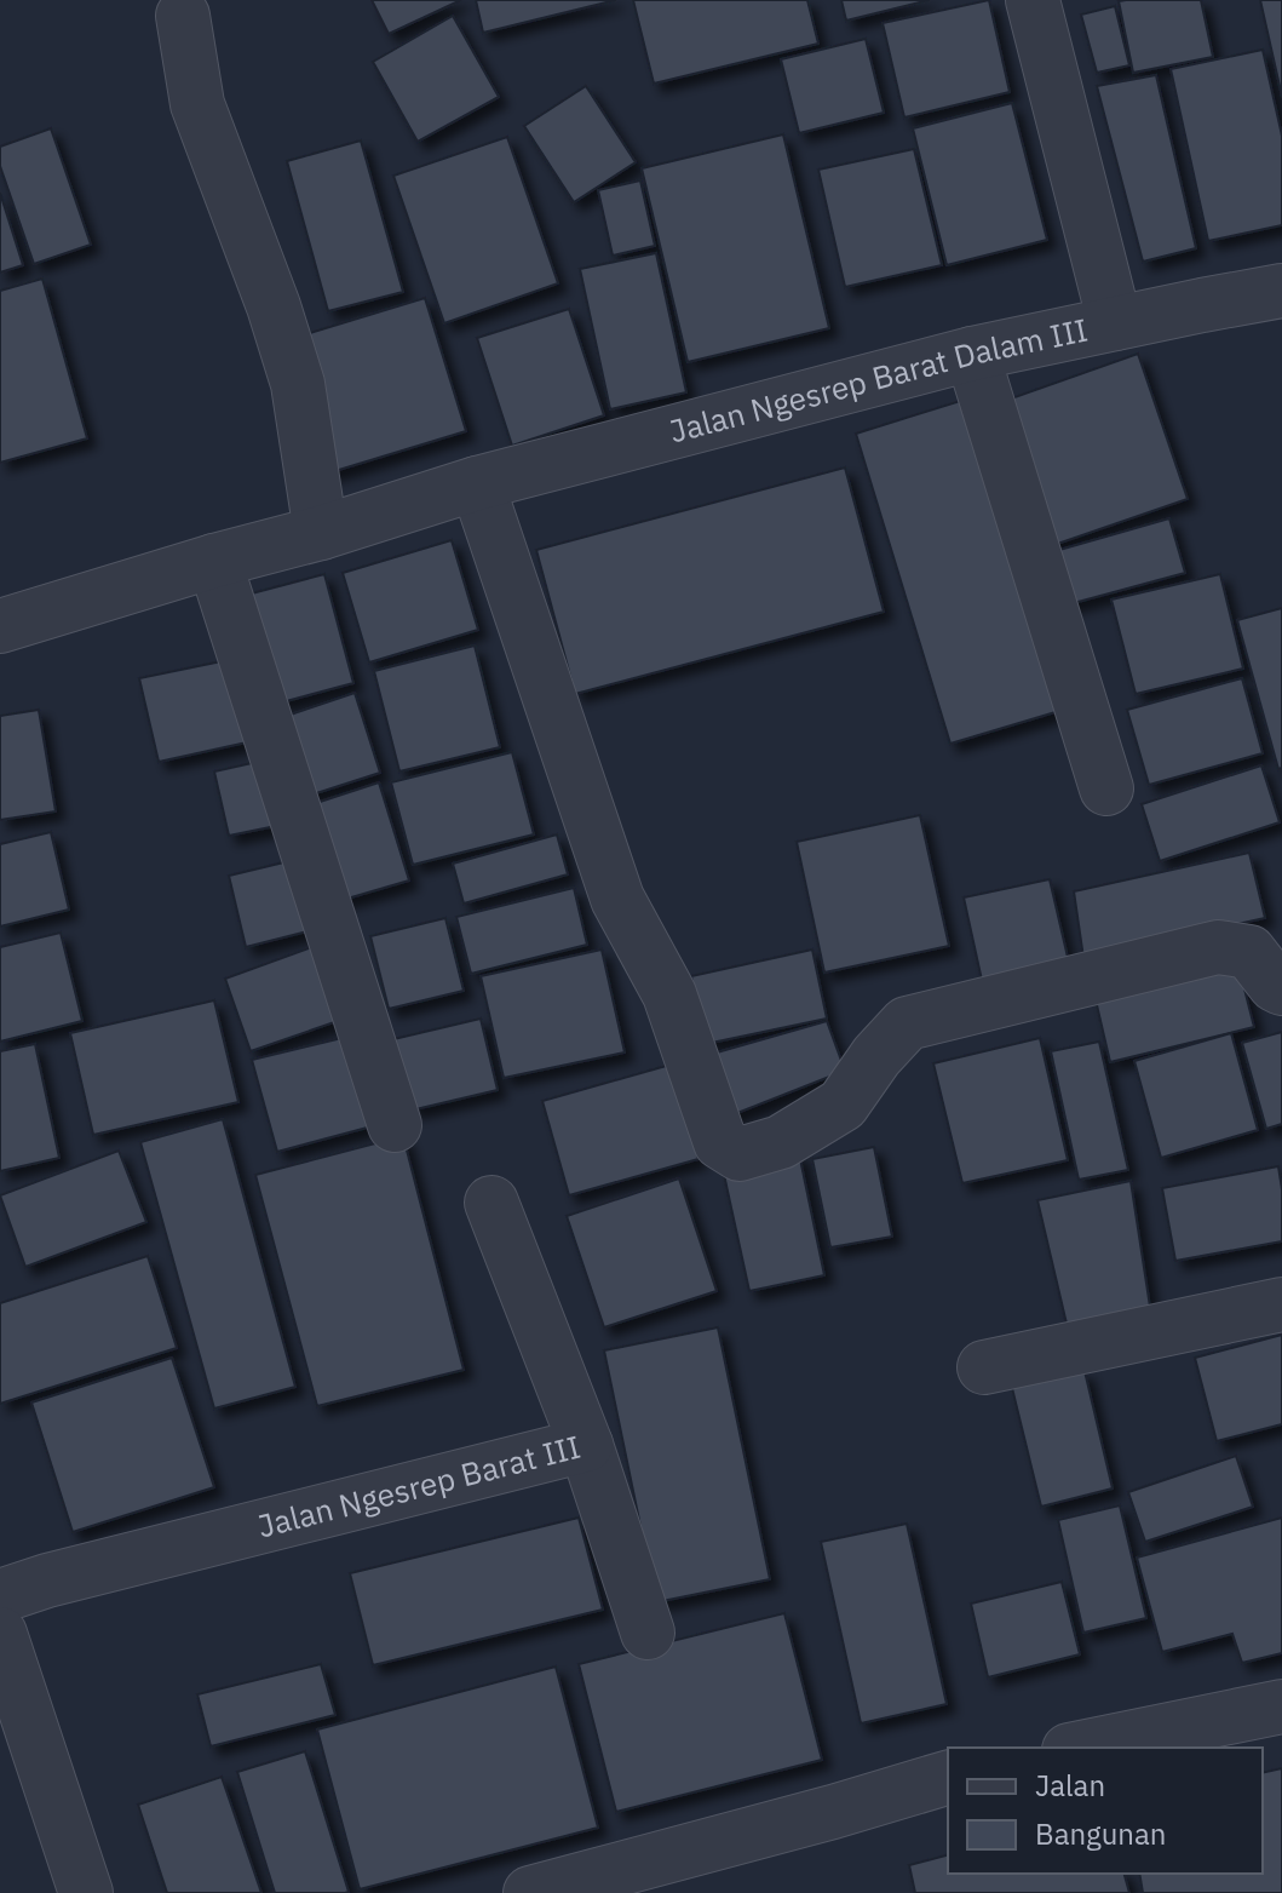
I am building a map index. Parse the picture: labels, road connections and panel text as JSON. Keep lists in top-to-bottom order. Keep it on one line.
{"streets":{"street":["Jalan Ngesrep Barat Dalam III","Jalan Ngesrep Barat III"]},"legend":["Jalan","Bangunan"]}
